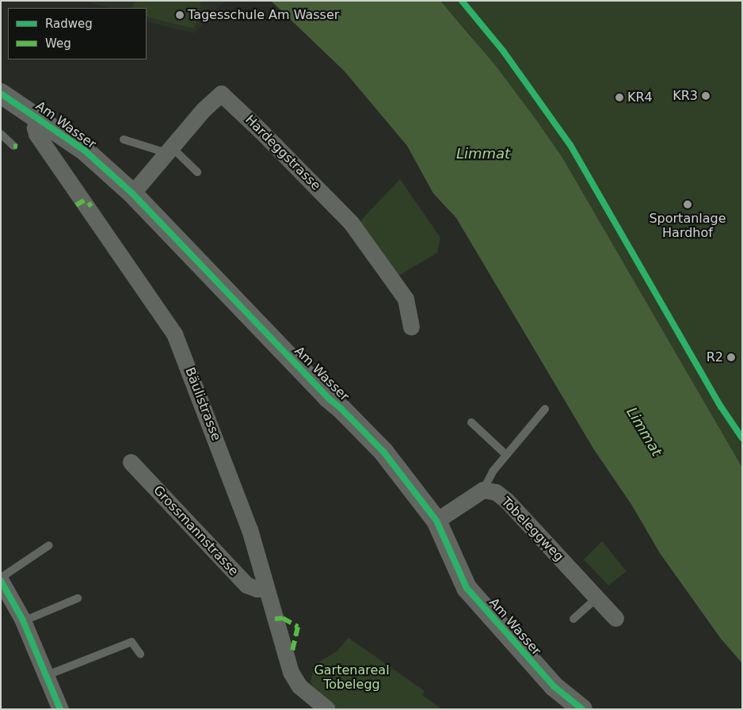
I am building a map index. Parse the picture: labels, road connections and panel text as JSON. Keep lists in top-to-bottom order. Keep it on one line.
{"streets":{"street":["Am Wasser","Hardeggstrasse","Bäulistrasse","Tobeleggweg","Grossmannstrasse"]},"crossings":[["Am Wasser","Hardeggstrasse"],["Am Wasser","Bäulistrasse"],["Bäulistrasse","Grossmannstrasse"]],"water":["Limmat"],"parks":["Gartenareal Tobelegg"],"places":["Tagesschule Am Wasser","KR3","KR4","Sportanlage Hardhof","R2"],"legend":["Radweg","Weg"]}
